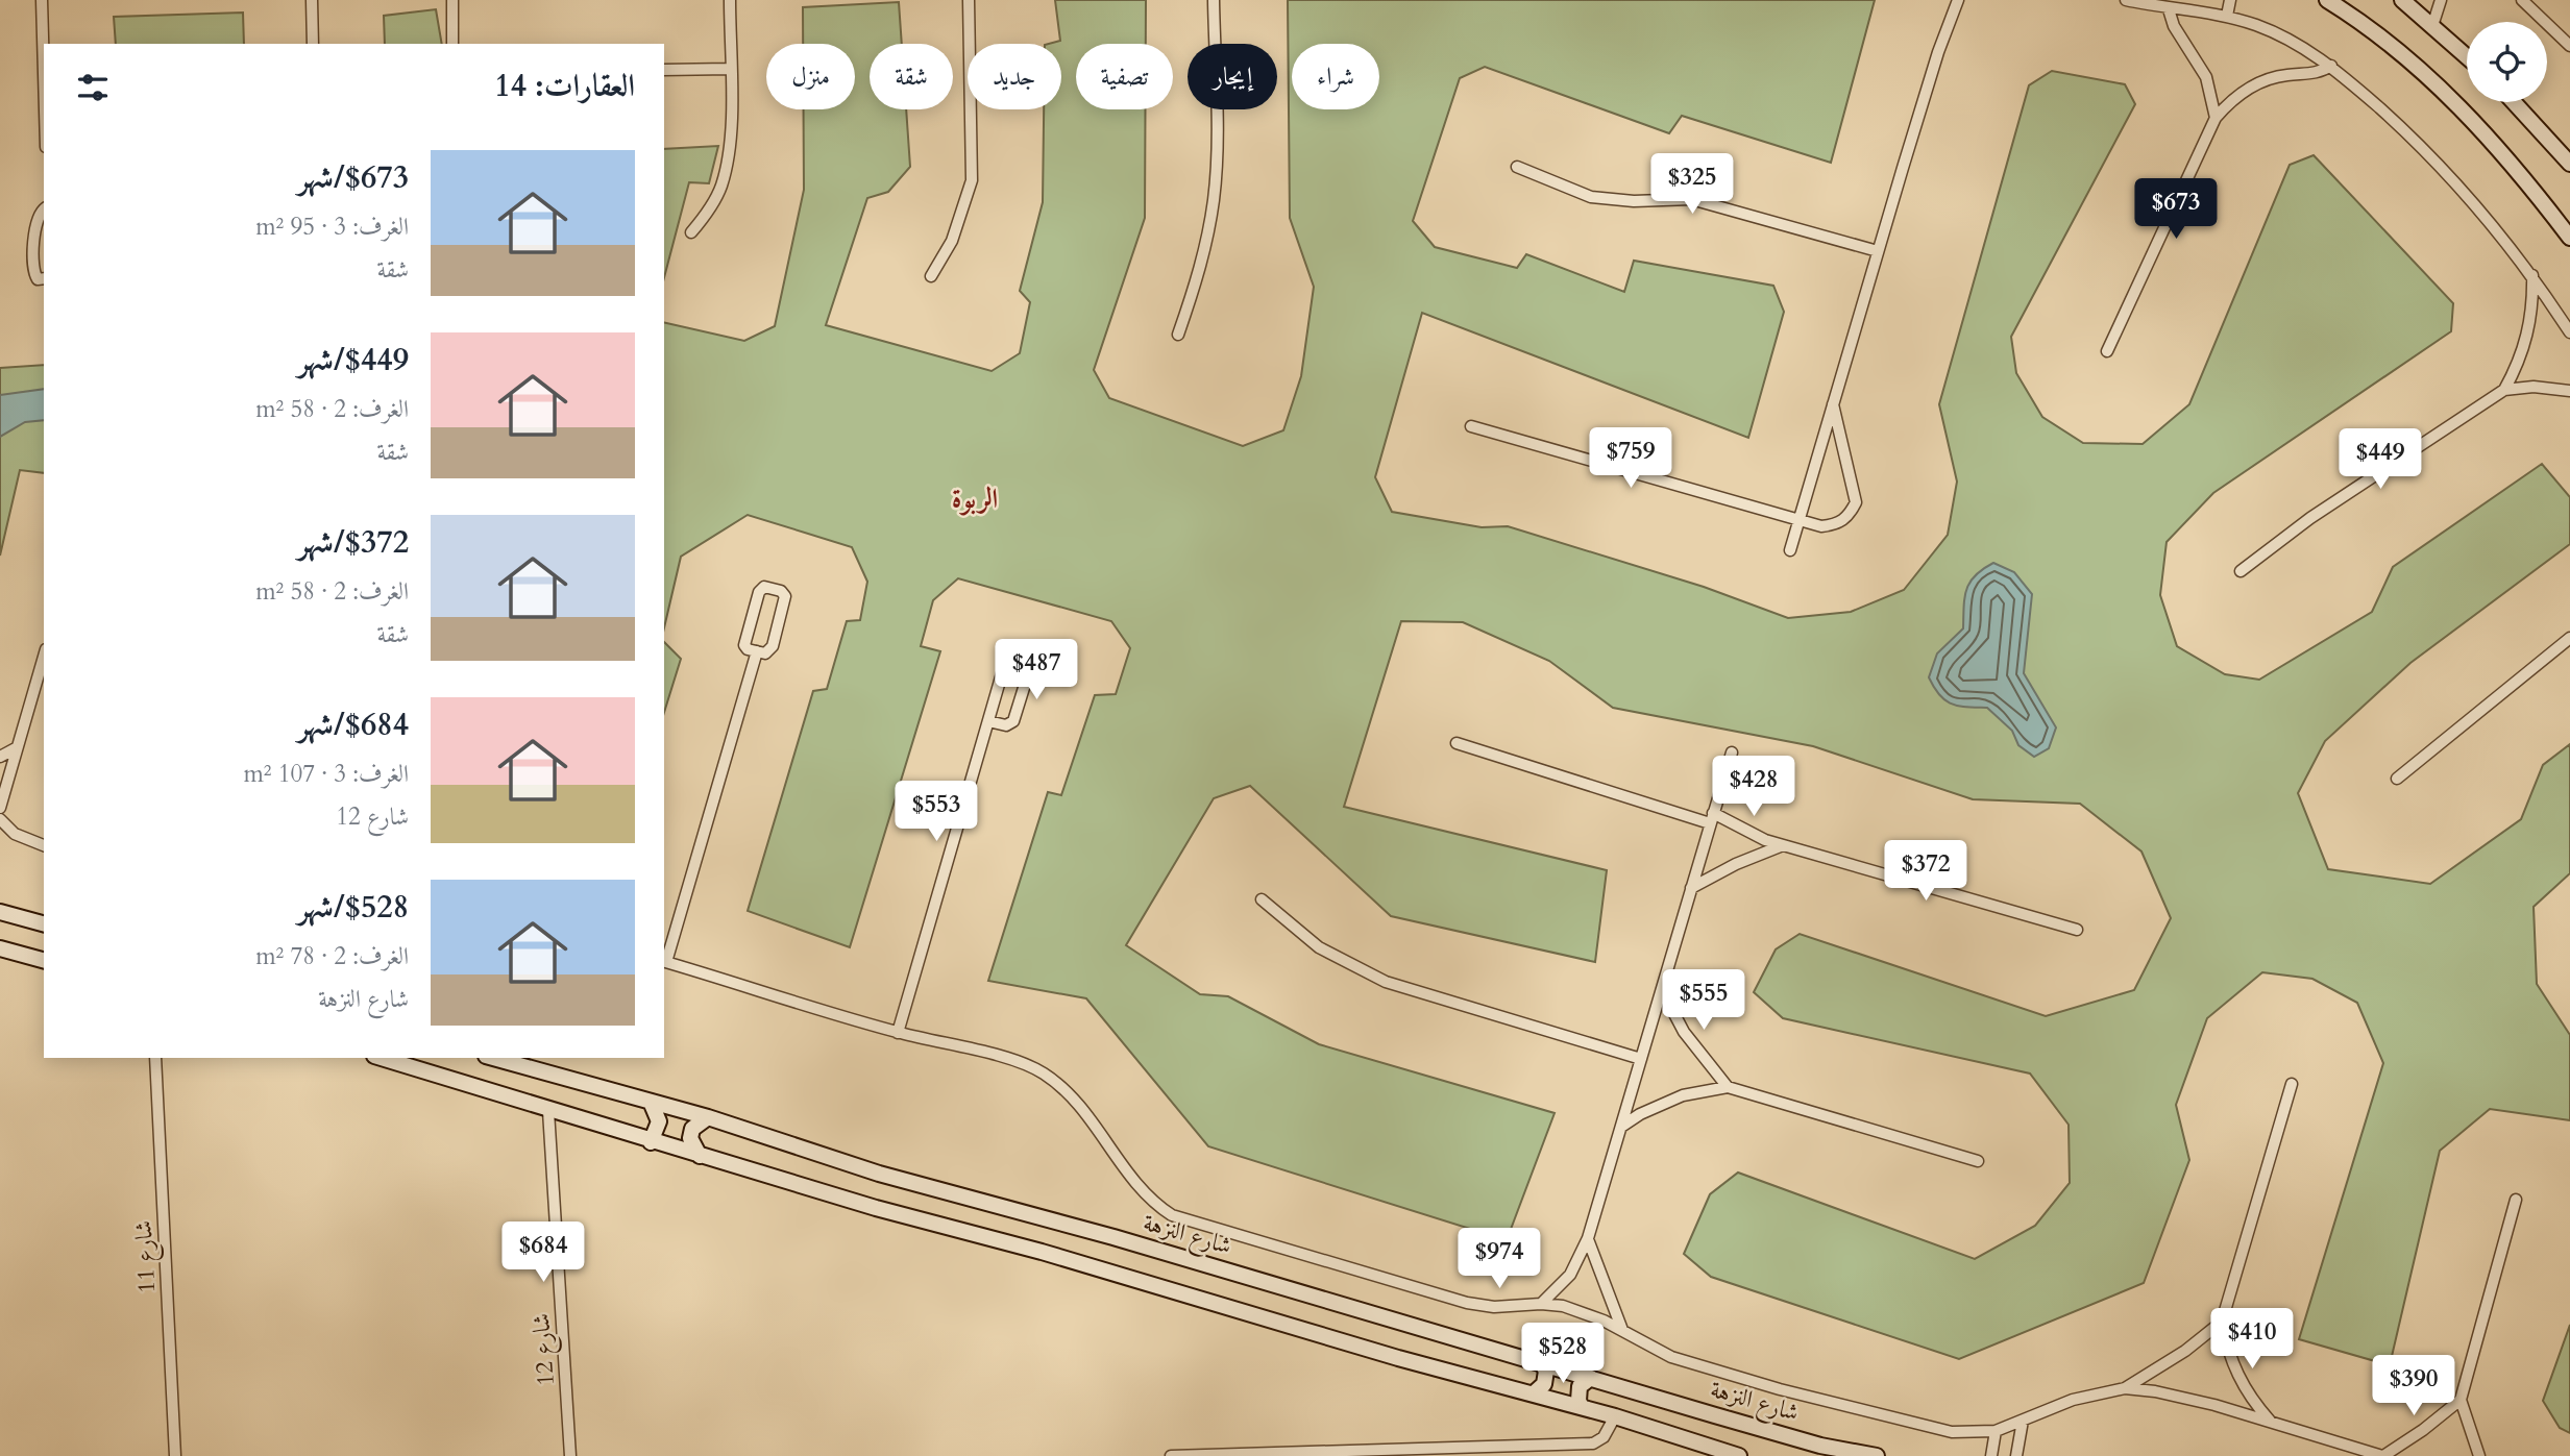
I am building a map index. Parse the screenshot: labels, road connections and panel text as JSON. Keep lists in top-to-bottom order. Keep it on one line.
{"streets":{"main road":["شارع النزهة"],"street":["شارع 11","شارع 12"]},"districts":["الربوة"],"page":{"chip":["شراء","إيجار","تصفية","جديد","شقة","منزل"],"heading":"العقارات: 14","list":[{"name":"$673/شهر","note":"الغرف: 3 · 95 m² · شقة"},{"name":"$449/شهر","note":"الغرف: 2 · 58 m² · شقة"},{"name":"$372/شهر","note":"الغرف: 2 · 58 m² · شقة"},{"name":"$684/شهر","note":"الغرف: 3 · 107 m² · شارع 12"},{"name":"$528/شهر","note":"الغرف: 2 · 78 m² · شارع النزهة"}],"price":["$325","$673","$759","$449","$487","$428","$553","$372","$555","$684","$974","$410","$528","$390"]}}
